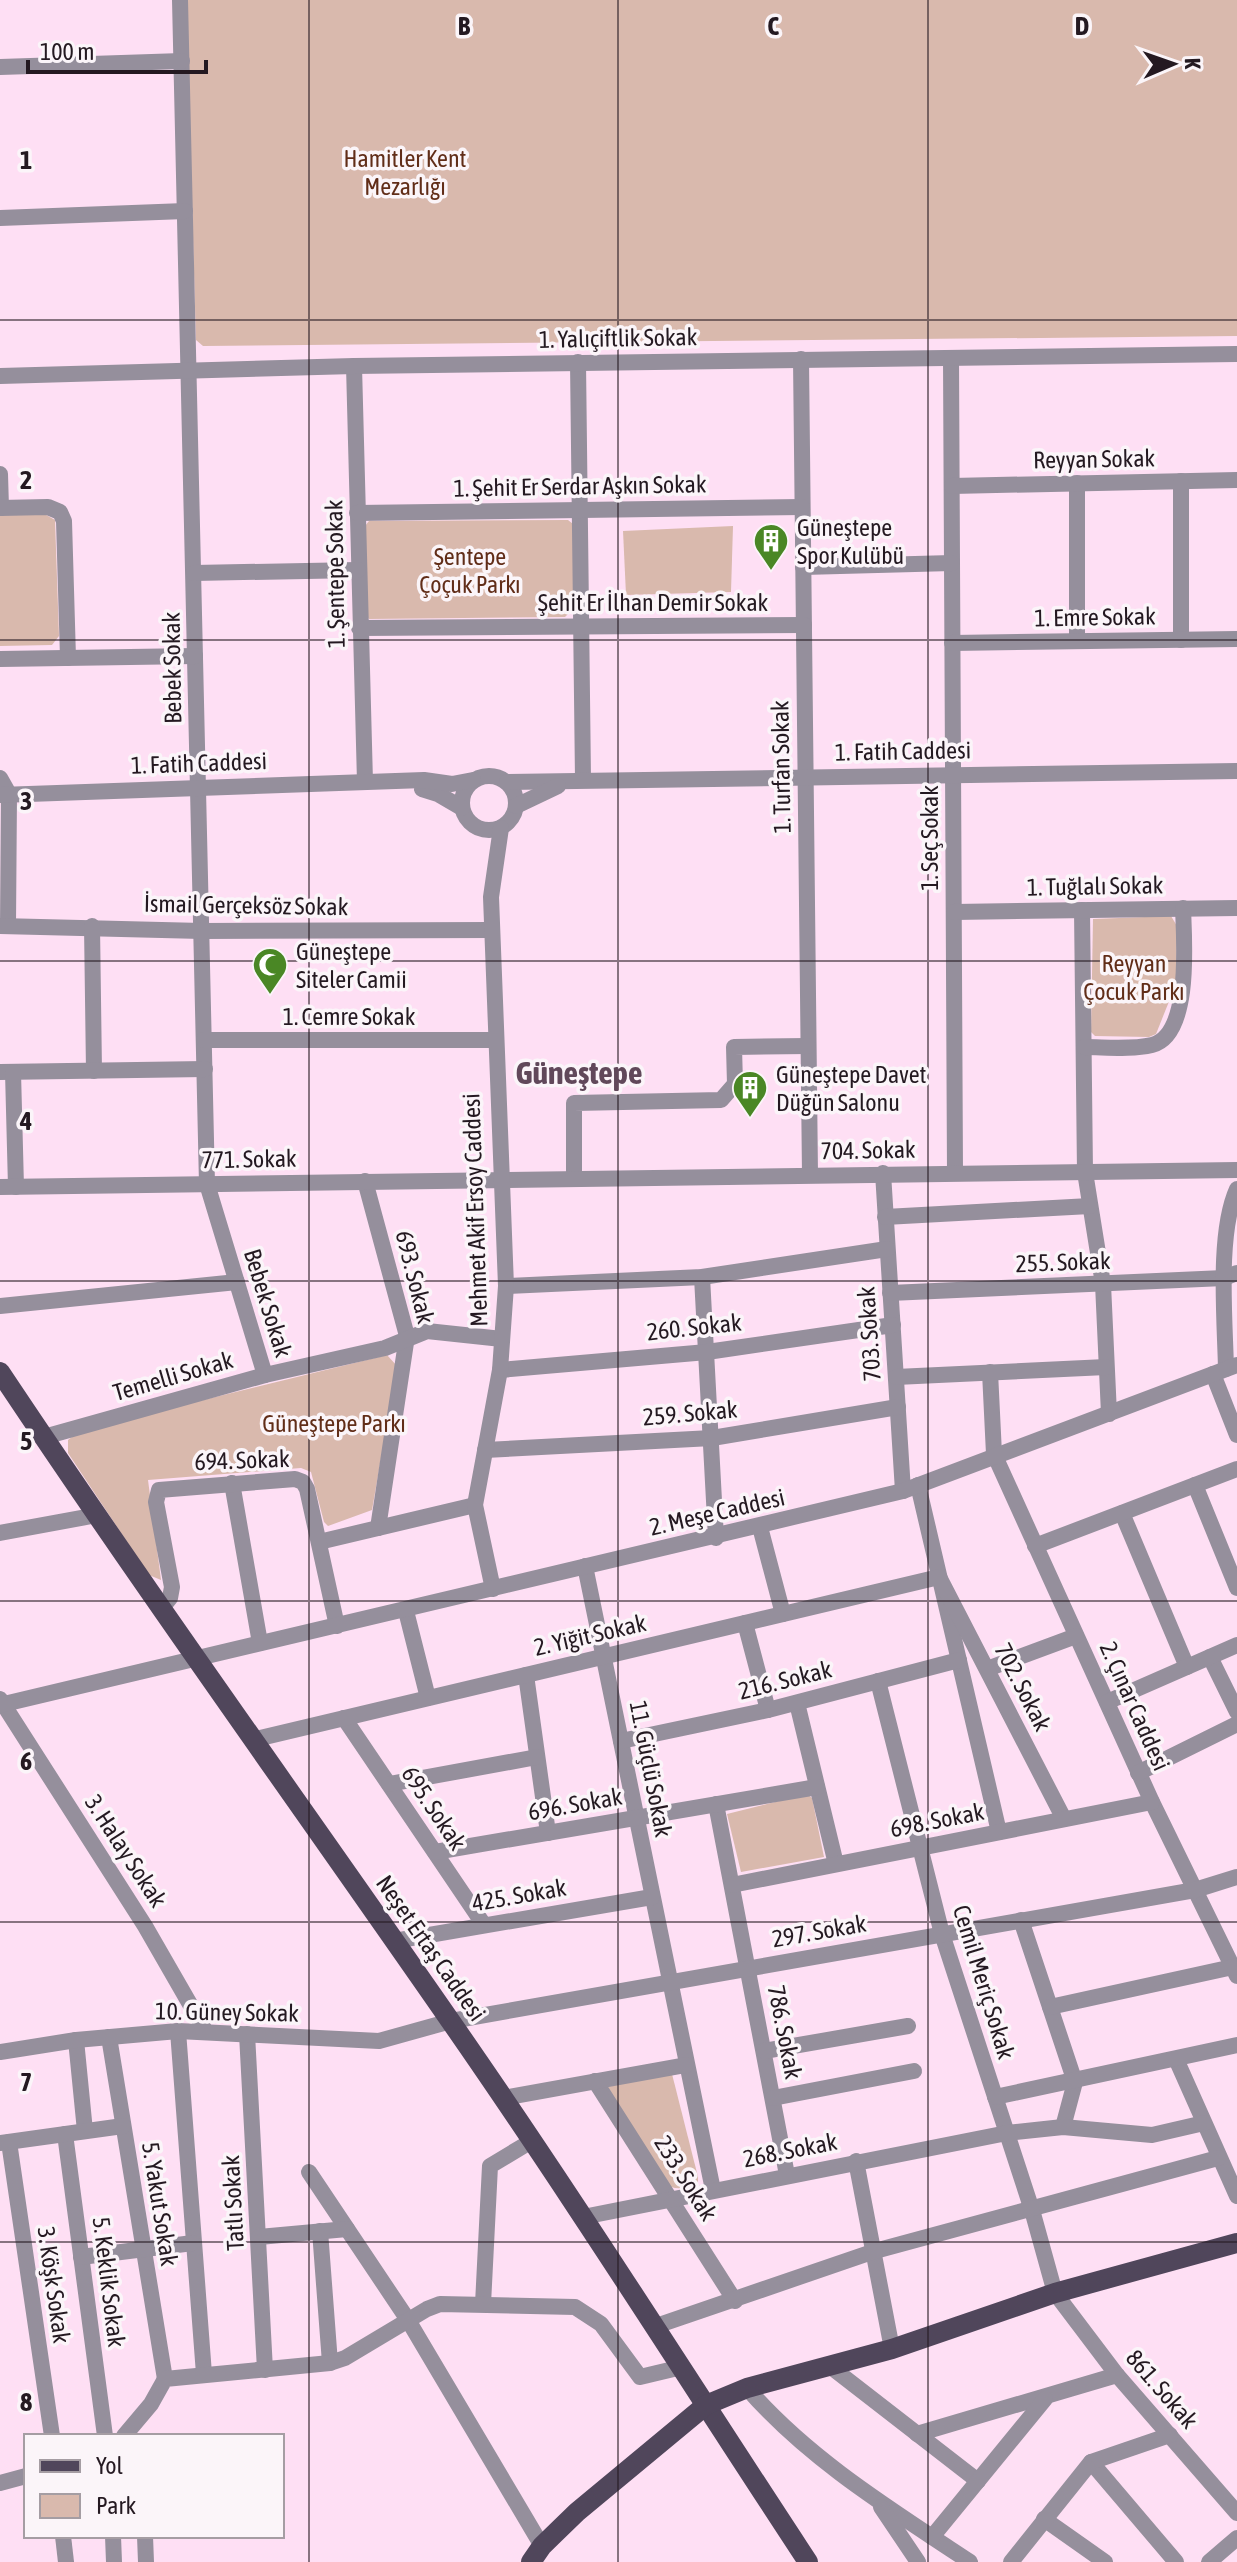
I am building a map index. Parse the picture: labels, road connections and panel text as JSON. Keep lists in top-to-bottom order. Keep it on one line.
{"streets":{"main road":["Neşet Ertaş Caddesi"],"street":["1. Yalıçiftlik Sokak","Reyyan Sokak","1. Şehit Er Serdar Aşkın Sokak","1. Şentepe Sokak","Şehit Er İlhan Demir Sokak","1. Emre Sokak","Bebek Sokak","1. Fatih Caddesi","1. Turfan Sokak","1. Seç Sokak","1. Tuğlalı Sokak","İsmail Gerçeksöz Sokak","1. Cemre Sokak","704. Sokak","771. Sokak","Mehmet Akif Ersoy Caddesi","255. Sokak","693. Sokak","260. Sokak","703. Sokak","Temelli Sokak","259. Sokak","694. Sokak","2. Meşe Caddesi","2. Yiğit Sokak","216. Sokak","702. Sokak","2. Çınar Caddesi","11. Güçlü Sokak","696. Sokak","695. Sokak","698. Sokak","3. Halay Sokak","425. Sokak","297. Sokak","Cemil Meriç Sokak","10. Güney Sokak","786. Sokak","268. Sokak","233. Sokak","Tatlı Sokak","5. Yakut Sokak","5. Keklik Sokak","3. Köşk Sokak","861. Sokak"]},"crossings":[["1. Yalıçiftlik Sokak","1. Şentepe Sokak"],["1. Yalıçiftlik Sokak","Bebek Sokak"],["1. Yalıçiftlik Sokak","1. Turfan Sokak"],["1. Yalıçiftlik Sokak","1. Seç Sokak"],["Reyyan Sokak","1. Seç Sokak"],["1. Şehit Er Serdar Aşkın Sokak","1. Şentepe Sokak"],["1. Şehit Er Serdar Aşkın Sokak","1. Turfan Sokak"],["1. Şentepe Sokak","Şehit Er İlhan Demir Sokak"],["1. Şentepe Sokak","1. Fatih Caddesi"],["Şehit Er İlhan Demir Sokak","1. Turfan Sokak"],["1. Emre Sokak","1. Seç Sokak"],["Bebek Sokak","1. Fatih Caddesi"],["Bebek Sokak","İsmail Gerçeksöz Sokak"],["Bebek Sokak","1. Cemre Sokak"],["Bebek Sokak","771. Sokak"],["Bebek Sokak","Temelli Sokak"],["1. Fatih Caddesi","1. Turfan Sokak"],["1. Fatih Caddesi","1. Seç Sokak"],["1. Fatih Caddesi","Mehmet Akif Ersoy Caddesi"],["1. Turfan Sokak","704. Sokak"],["1. Seç Sokak","1. Tuğlalı Sokak"],["1. Seç Sokak","704. Sokak"],["İsmail Gerçeksöz Sokak","Mehmet Akif Ersoy Caddesi"],["1. Cemre Sokak","Mehmet Akif Ersoy Caddesi"],["704. Sokak","771. Sokak"],["704. Sokak","Mehmet Akif Ersoy Caddesi"],["704. Sokak","703. Sokak"],["771. Sokak","Mehmet Akif Ersoy Caddesi"],["771. Sokak","693. Sokak"],["Mehmet Akif Ersoy Caddesi","260. Sokak"],["Mehmet Akif Ersoy Caddesi","Temelli Sokak"],["Mehmet Akif Ersoy Caddesi","259. Sokak"],["Mehmet Akif Ersoy Caddesi","2. Meşe Caddesi"],["255. Sokak","703. Sokak"],["693. Sokak","Temelli Sokak"],["260. Sokak","703. Sokak"],["703. Sokak","259. Sokak"],["703. Sokak","2. Meşe Caddesi"],["703. Sokak","702. Sokak"],["Temelli Sokak","Neşet Ertaş Caddesi"],["694. Sokak","2. Meşe Caddesi"],["694. Sokak","Neşet Ertaş Caddesi"],["2. Meşe Caddesi","702. Sokak"],["2. Meşe Caddesi","2. Çınar Caddesi"],["2. Meşe Caddesi","11. Güçlü Sokak"],["2. Meşe Caddesi","3. Halay Sokak"],["2. Meşe Caddesi","Neşet Ertaş Caddesi"],["2. Yiğit Sokak","702. Sokak"],["2. Yiğit Sokak","11. Güçlü Sokak"],["2. Yiğit Sokak","695. Sokak"],["2. Yiğit Sokak","Neşet Ertaş Caddesi"],["216. Sokak","702. Sokak"],["216. Sokak","11. Güçlü Sokak"],["216. Sokak","Cemil Meriç Sokak"],["702. Sokak","698. Sokak"],["2. Çınar Caddesi","698. Sokak"],["2. Çınar Caddesi","297. Sokak"],["11. Güçlü Sokak","696. Sokak"],["11. Güçlü Sokak","425. Sokak"],["11. Güçlü Sokak","297. Sokak"],["11. Güçlü Sokak","268. Sokak"],["696. Sokak","695. Sokak"],["696. Sokak","786. Sokak"],["695. Sokak","425. Sokak"],["698. Sokak","Cemil Meriç Sokak"],["698. Sokak","786. Sokak"],["3. Halay Sokak","10. Güney Sokak"],["425. Sokak","Neşet Ertaş Caddesi"],["297. Sokak","Neşet Ertaş Caddesi"],["297. Sokak","Cemil Meriç Sokak"],["297. Sokak","10. Güney Sokak"],["297. Sokak","786. Sokak"],["Neşet Ertaş Caddesi","10. Güney Sokak"],["Neşet Ertaş Caddesi","268. Sokak"],["Cemil Meriç Sokak","268. Sokak"],["Cemil Meriç Sokak","861. Sokak"],["10. Güney Sokak","Tatlı Sokak"],["10. Güney Sokak","5. Yakut Sokak"],["786. Sokak","268. Sokak"],["268. Sokak","233. Sokak"]],"districts":["Güneştepe"],"parks":["Hamitler Kent Mezarlığı","Şentepe Çoçuk Parkı","Reyyan Çocuk Parkı","Güneştepe Parkı"],"places":{"building":["Güneştepe Spor Kulübü","Güneştepe Davet Düğün Salonu"],"mosque":["Güneştepe Siteler Camii"]},"legend":["Yol","Park"],"scale_bar":"100 m","north":"right","grid":{"columns":["B","C","D"],"rows":["1","2","3","4","5","6","7","8"]}}
